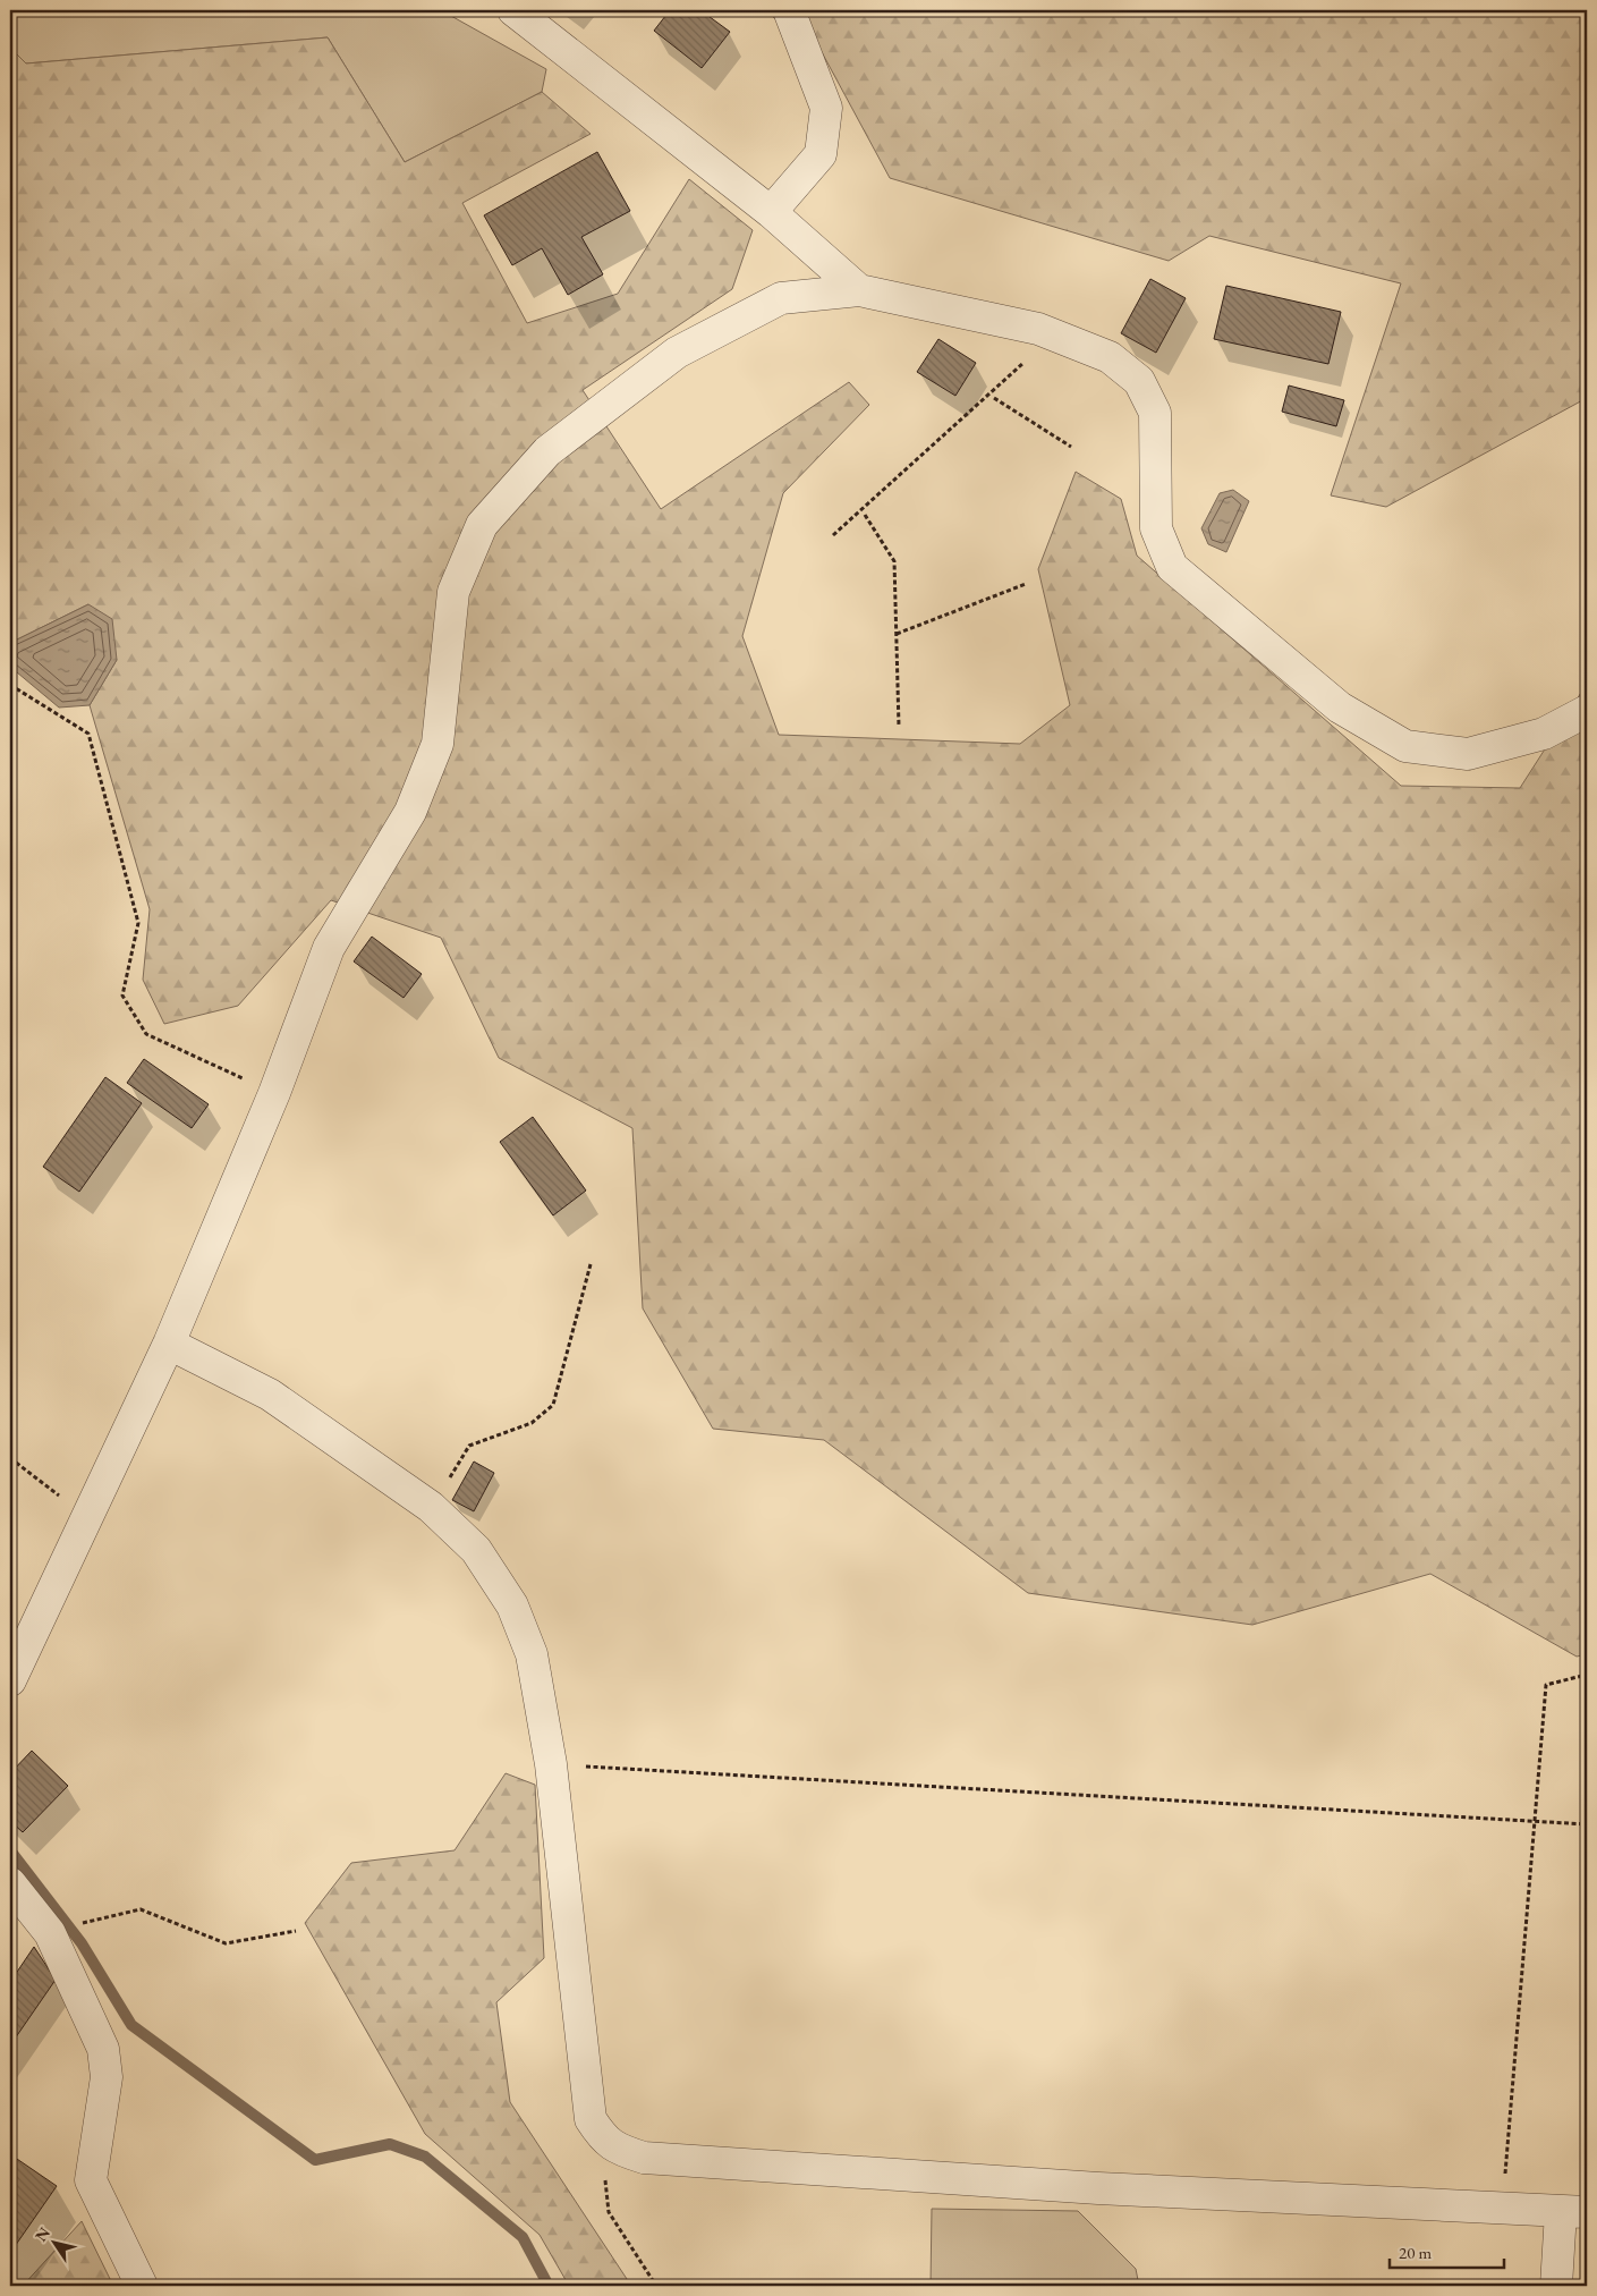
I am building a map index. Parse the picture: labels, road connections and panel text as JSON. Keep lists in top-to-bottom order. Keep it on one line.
{"scale_bar":"20 m","north":"top left"}
